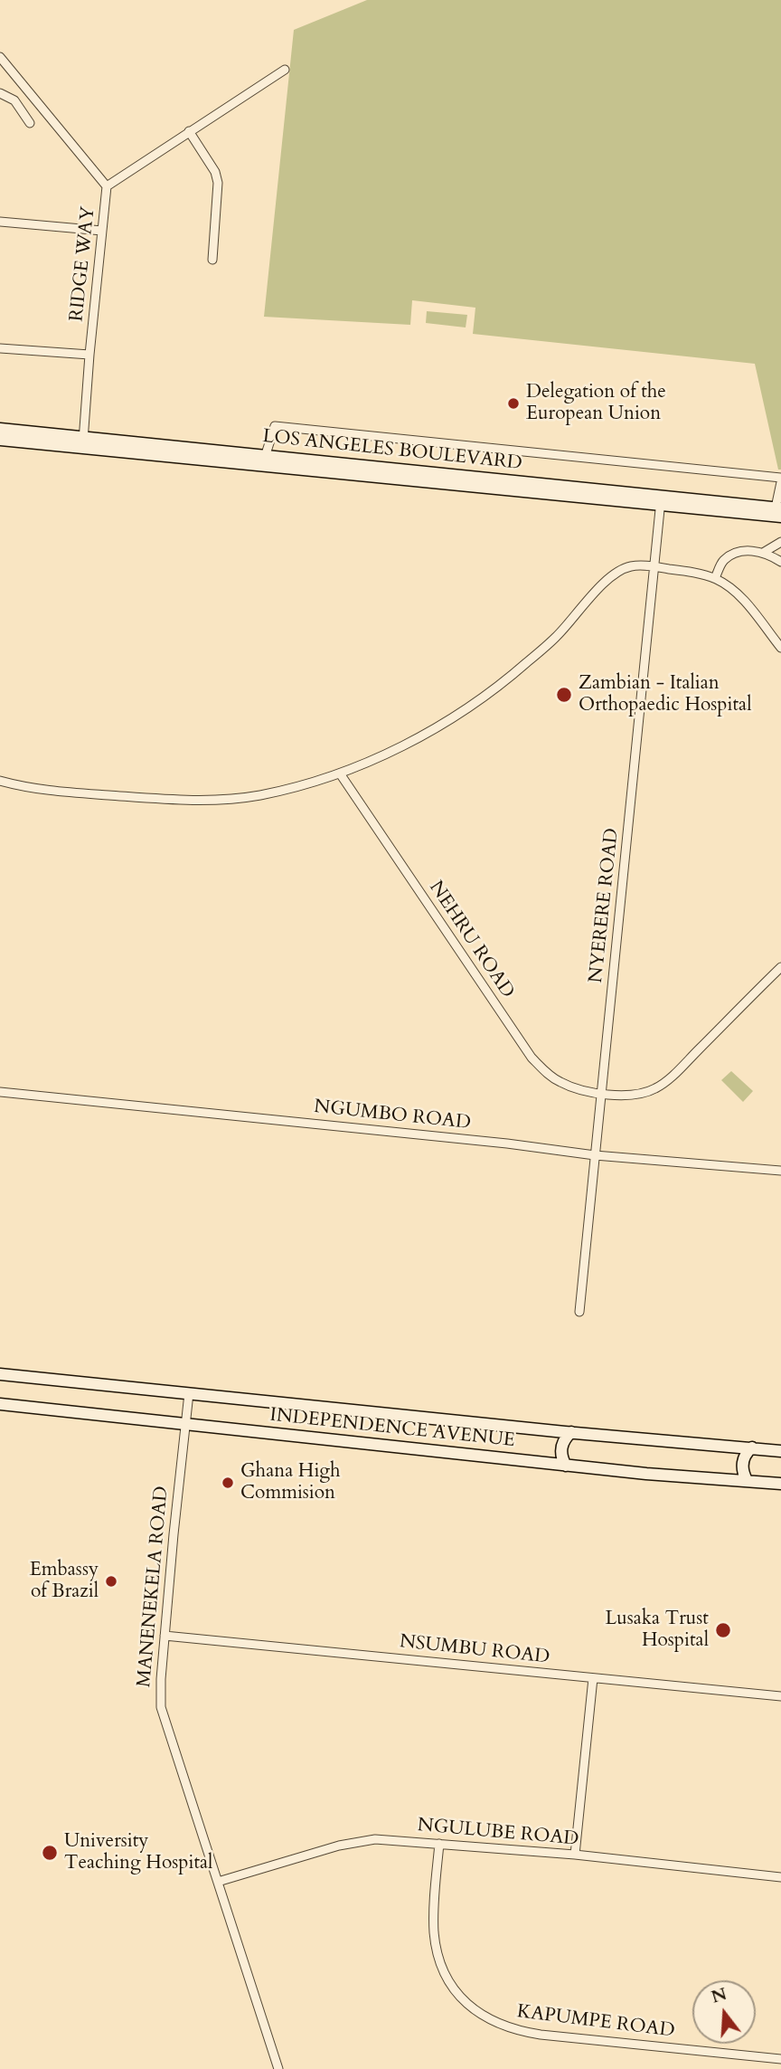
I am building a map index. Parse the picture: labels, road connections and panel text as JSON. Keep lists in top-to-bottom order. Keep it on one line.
{"streets":{"main road":["LOS ANGELES BOULEVARD","INDEPENDENCE AVENUE"],"street":["RIDGE WAY","NYERERE ROAD","NEHRU ROAD","NGUMBO ROAD","MANENEKELA ROAD","NSUMBU ROAD","NGULUBE ROAD","KAPUMPE ROAD"]},"crossings":[["RIDGE WAY","LOS ANGELES BOULEVARD"],["LOS ANGELES BOULEVARD","NYERERE ROAD"],["NYERERE ROAD","NEHRU ROAD"],["NYERERE ROAD","NGUMBO ROAD"],["INDEPENDENCE AVENUE","MANENEKELA ROAD"],["MANENEKELA ROAD","NSUMBU ROAD"],["MANENEKELA ROAD","NGULUBE ROAD"],["NGULUBE ROAD","KAPUMPE ROAD"]],"places":["Delegation of the European Union","Zambian - Italian Orthopaedic Hospital","Ghana High Commision","Embassy of Brazil","Lusaka Trust Hospital","University Teaching Hospital"],"north":"top"}
